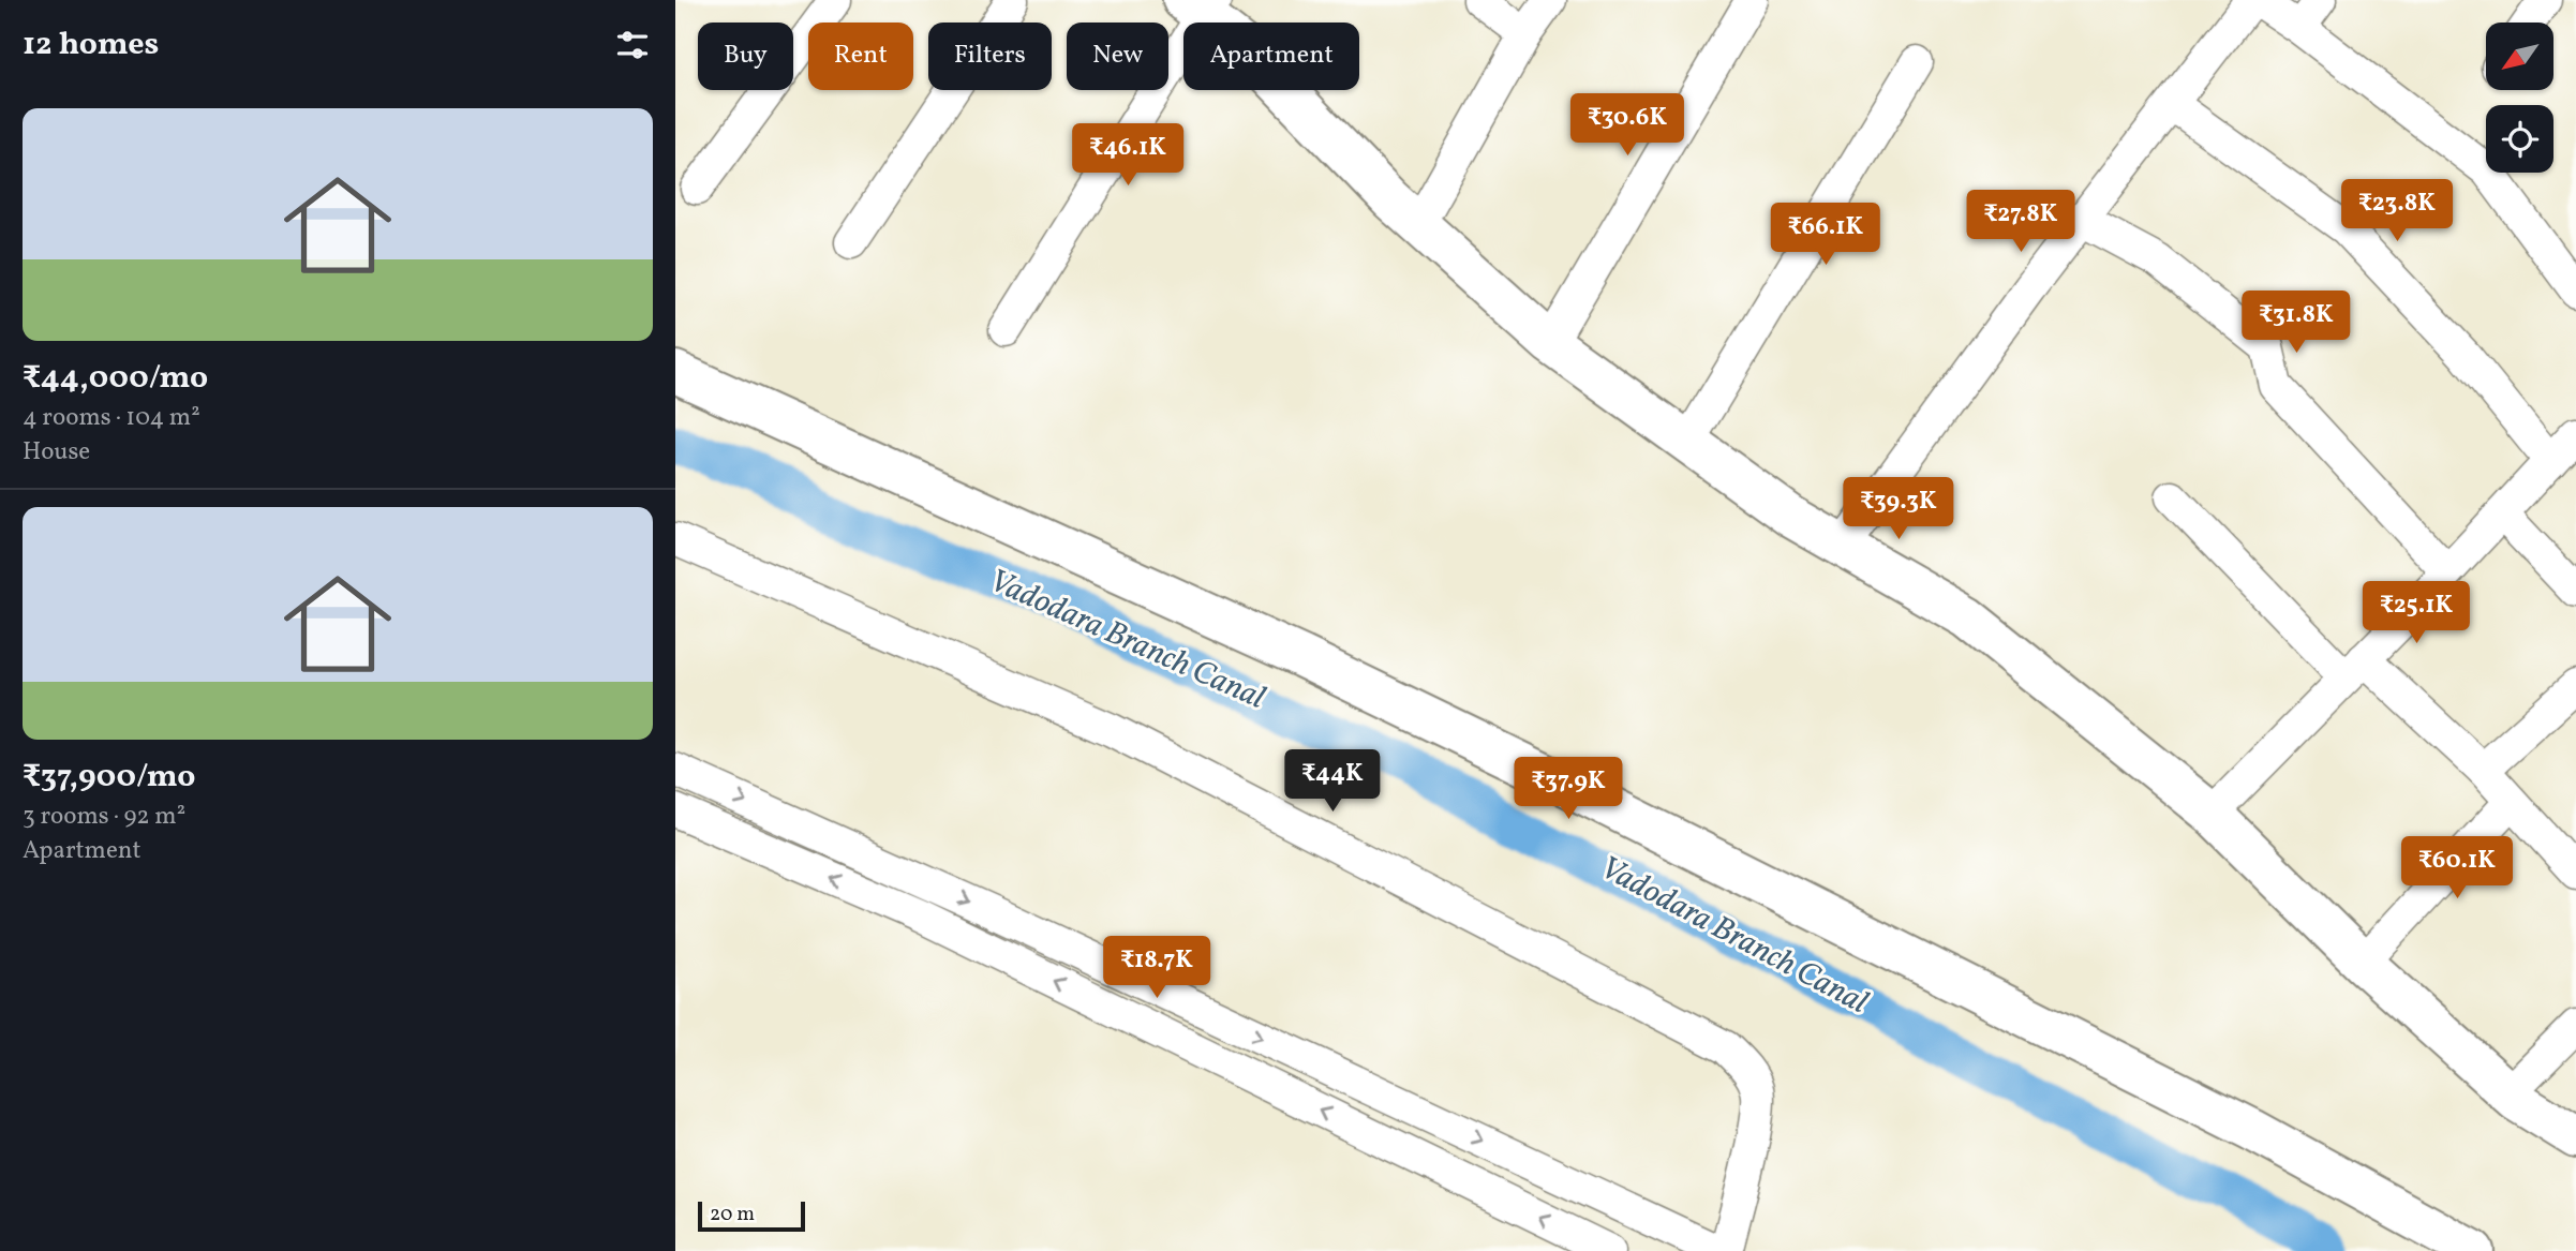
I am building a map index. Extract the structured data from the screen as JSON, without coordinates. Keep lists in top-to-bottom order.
{
  "water": ["Vadodara Branch Canal"],
  "scale_bar": "20 m",
  "north": "bottom left",
  "page": {
    "heading": "12 homes",
    "chip": [
      "Buy",
      "Rent",
      "Filters",
      "New",
      "Apartment"
    ],
    "list": [
      {
        "name": "₹44,000/mo",
        "note": "4 rooms · 104 m² · House"
      },
      {
        "name": "₹37,900/mo",
        "note": "3 rooms · 92 m² · Apartment"
      }
    ],
    "price": [
      "₹30.6K",
      "₹46.1K",
      "₹23.8K",
      "₹27.8K",
      "₹66.1K",
      "₹31.8K",
      "₹39.3K",
      "₹25.1K",
      "₹44K",
      "₹37.9K",
      "₹60.1K",
      "₹18.7K"
    ],
    "scale": "20 m"
  }
}
